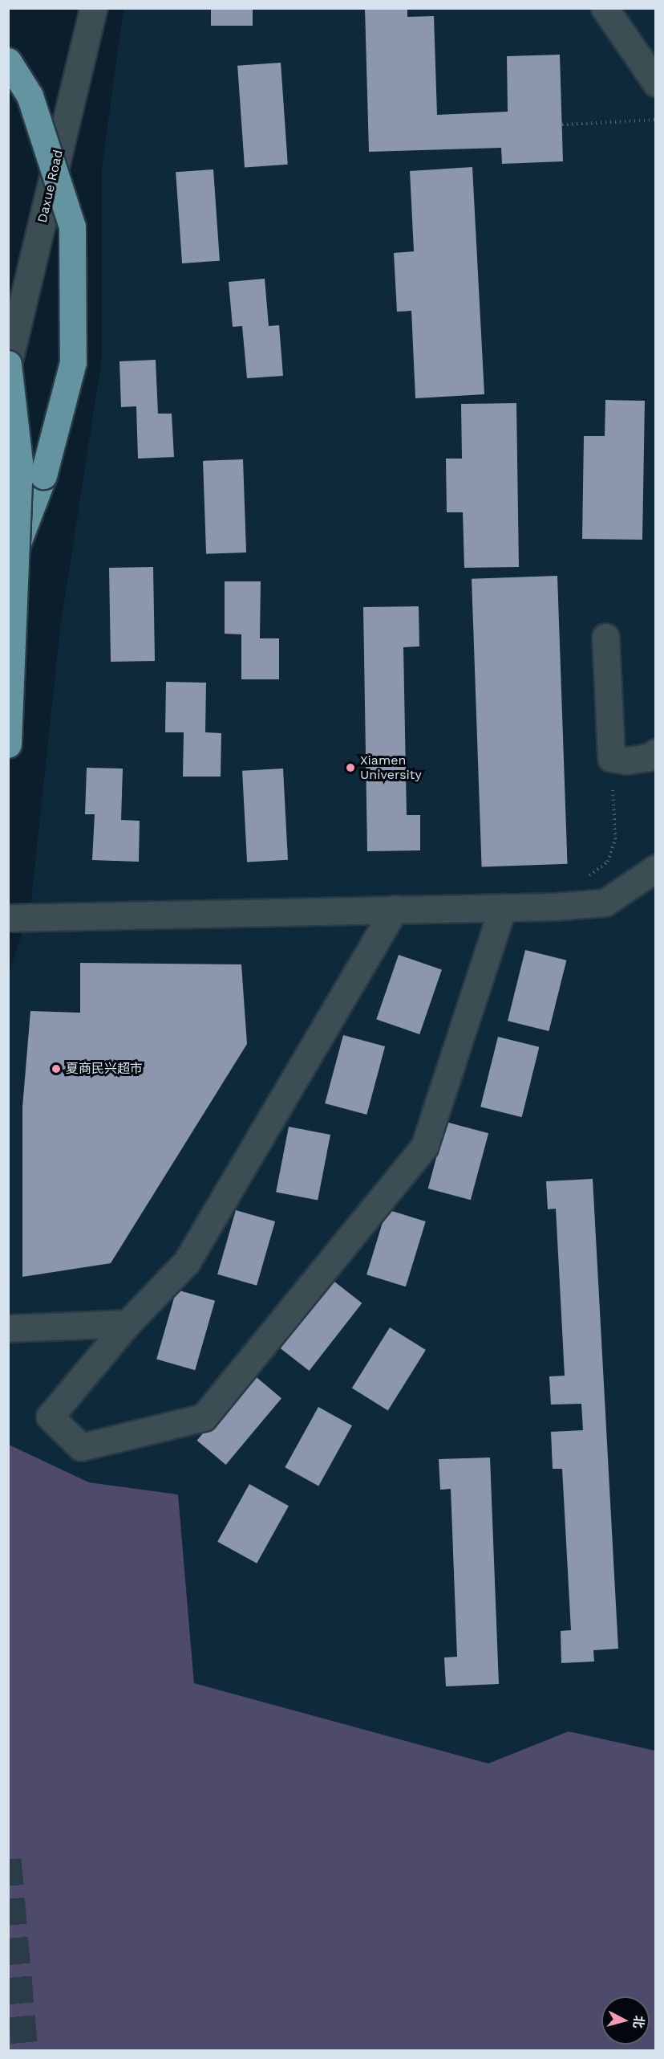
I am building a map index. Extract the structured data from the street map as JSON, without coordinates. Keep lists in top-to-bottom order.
{
  "streets": {
    "street": ["Daxue Road"]
  },
  "places": ["Xiamen University", "夏商民兴超市"],
  "north": "right"
}
